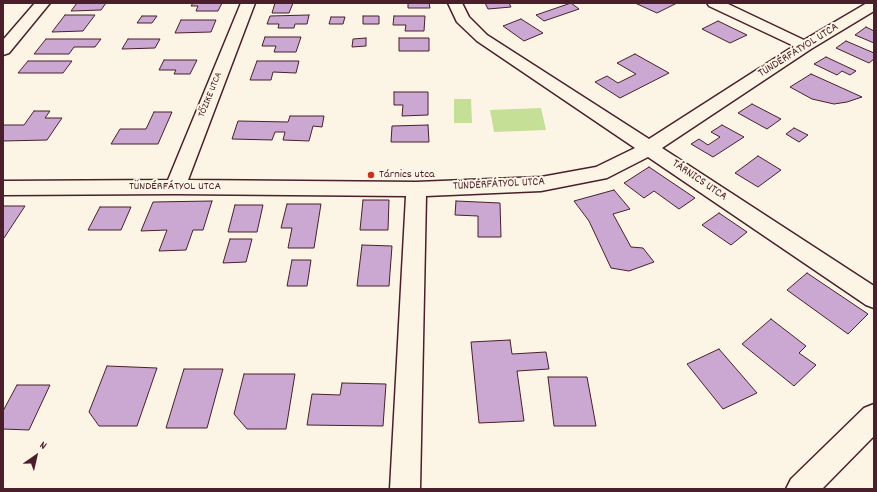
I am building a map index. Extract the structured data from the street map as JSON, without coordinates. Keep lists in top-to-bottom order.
{
  "streets": {
    "street": ["TÜNDÉRFÁTYOL UTCA", "TŐZIKE UTCA", "TÁRNICS UTCA"]
  },
  "crossings": [
    ["TÜNDÉRFÁTYOL UTCA", "TŐZIKE UTCA"],
    ["TÜNDÉRFÁTYOL UTCA", "TÁRNICS UTCA"]
  ],
  "places": ["Tárnics utca"],
  "north": "top right"
}
